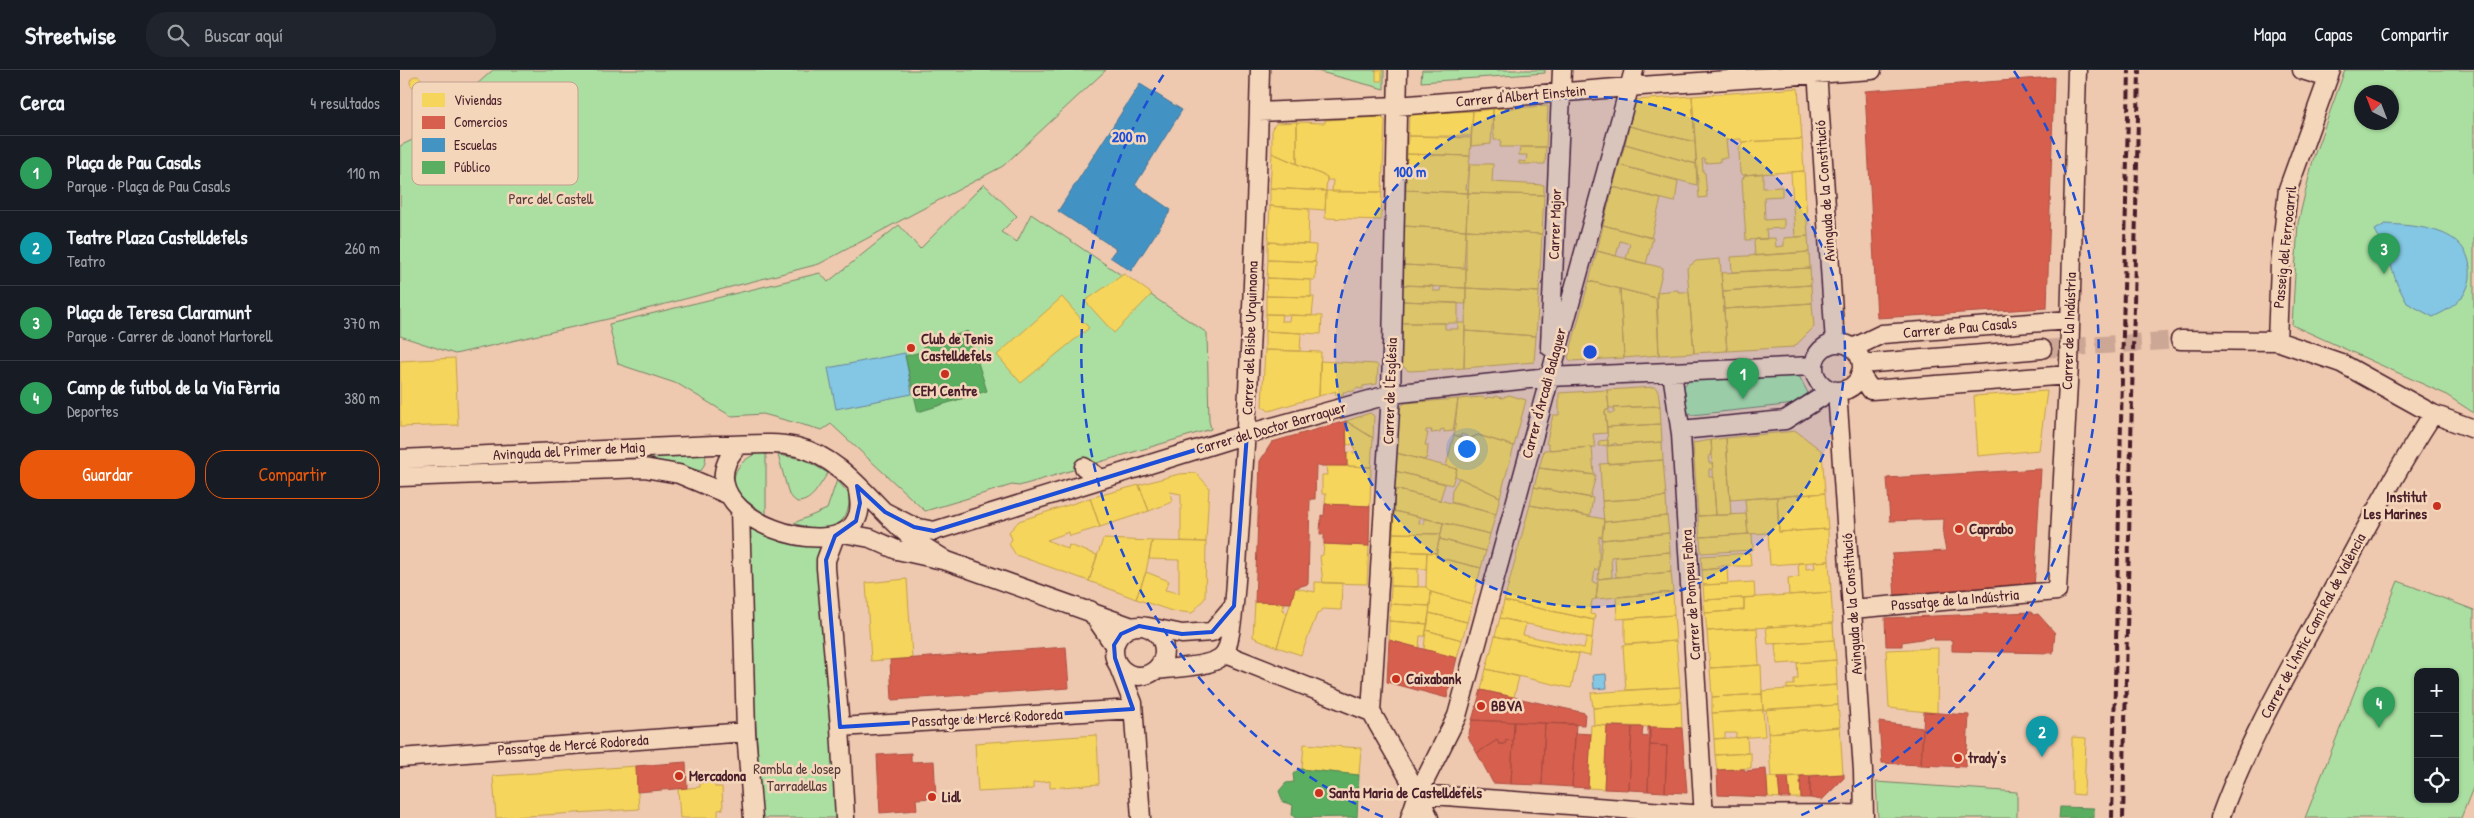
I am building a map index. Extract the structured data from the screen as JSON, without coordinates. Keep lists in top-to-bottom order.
{
  "streets": {
    "street": [
      "Carrer d'Albert Einstein",
      "Avinguda de la Constitució",
      "Carrer Major",
      "Passeig del Ferrocarril",
      "Carrer de Pau Casals",
      "Carrer de la Indústria",
      "Carrer del Bisbe Urquinaona",
      "Carrer de l'Església",
      "Carrer d'Arcadi Balaguer",
      "Carrer del Doctor Barraquer",
      "Avinguda del Primer de Maig",
      "Carrer de Pompeu Fabra",
      "Passatge de la Indústria",
      "Carrer de l'Antic Camí Ral de València",
      "Passatge de Mercé Rodoreda"
    ]
  },
  "crossings": [
    ["Carrer d'Albert Einstein", "Avinguda de la Constitució"],
    ["Carrer d'Albert Einstein", "Carrer Major"],
    ["Carrer d'Albert Einstein", "Carrer del Bisbe Urquinaona"],
    ["Carrer d'Albert Einstein", "Carrer de l'Església"],
    ["Carrer d'Albert Einstein", "Carrer d'Arcadi Balaguer"],
    ["Avinguda de la Constitució", "Carrer de Pau Casals"],
    ["Avinguda de la Constitució", "Carrer del Doctor Barraquer"],
    ["Avinguda de la Constitució", "Passatge de la Indústria"],
    ["Carrer Major", "Carrer d'Arcadi Balaguer"],
    ["Carrer Major", "Carrer del Doctor Barraquer"],
    ["Carrer de Pau Casals", "Carrer de la Indústria"],
    ["Carrer de Pau Casals", "Carrer del Doctor Barraquer"],
    ["Carrer de la Indústria", "Passatge de la Indústria"],
    ["Carrer del Bisbe Urquinaona", "Carrer del Doctor Barraquer"],
    ["Carrer de l'Església", "Carrer del Doctor Barraquer"],
    ["Carrer d'Arcadi Balaguer", "Carrer del Doctor Barraquer"],
    ["Carrer del Doctor Barraquer", "Carrer de Pompeu Fabra"]
  ],
  "parks": ["Parc del Castell", "Rambla de Josep Tarradellas"],
  "places": [
    "Club de Tenis Castelldefels",
    "CEM Centre",
    "Institut Les Marines",
    "Caprabo",
    "Caixabank",
    "BBVA",
    "trady’s",
    "Mercadona",
    "Santa Maria de Castelldefels",
    "Lidl"
  ],
  "legend": [
    "Viviendas",
    "Comercios",
    "Escuelas",
    "Público"
  ],
  "north": "top left",
  "page": {
    "header": "Streetwise",
    "search": "Buscar aquí",
    "nav": ["Mapa", "Capas", "Compartir"],
    "heading": ["Cerca", "4 resultados"],
    "list": [
      {
        "mark": "1",
        "name": "Plaça de Pau Casals",
        "note": "Parque · Plaça de Pau Casals",
        "value": "110 m"
      },
      {
        "mark": "2",
        "name": "Teatre Plaza Castelldefels",
        "note": "Teatro",
        "value": "260 m"
      },
      {
        "mark": "3",
        "name": "Plaça de Teresa Claramunt",
        "note": "Parque · Carrer de Joanot Martorell",
        "value": "370 m"
      },
      {
        "mark": "4",
        "name": "Camp de futbol de la Via Fèrria",
        "note": "Deportes",
        "value": "380 m"
      }
    ],
    "pins": [
      "3",
      "1",
      "4",
      "2"
    ],
    "buttons": ["Guardar", "Compartir"],
    "map_buttons": ["+", "−"]
  },
  "rings": ["200 m", "100 m"]
}
